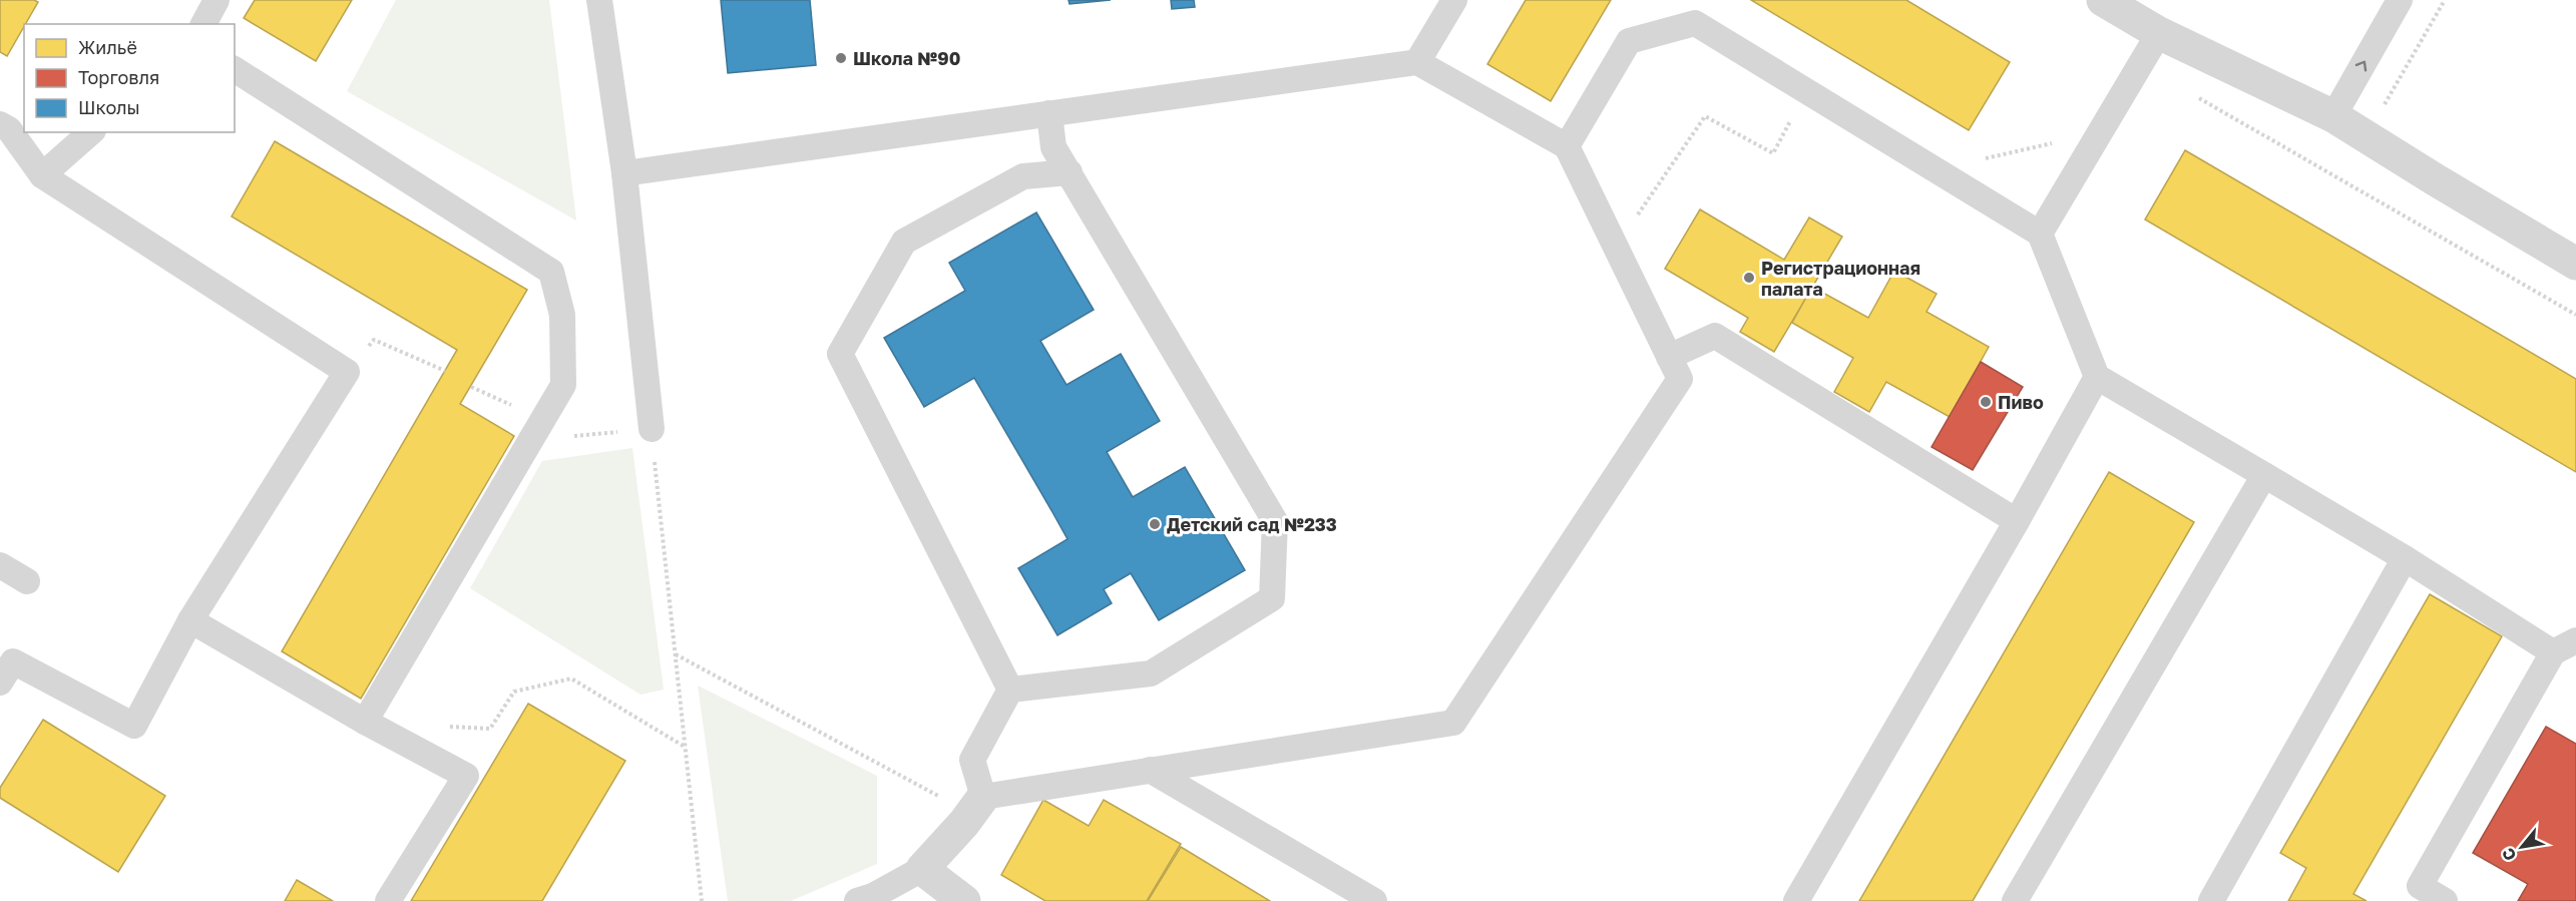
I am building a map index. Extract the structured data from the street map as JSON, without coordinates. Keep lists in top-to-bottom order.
{
  "places": [
    "Школа №90",
    "Регистрационная палата",
    "Пиво",
    "Детский сад №233"
  ],
  "legend": ["Жильё", "Торговля", "Школы"],
  "north": "bottom left"
}
